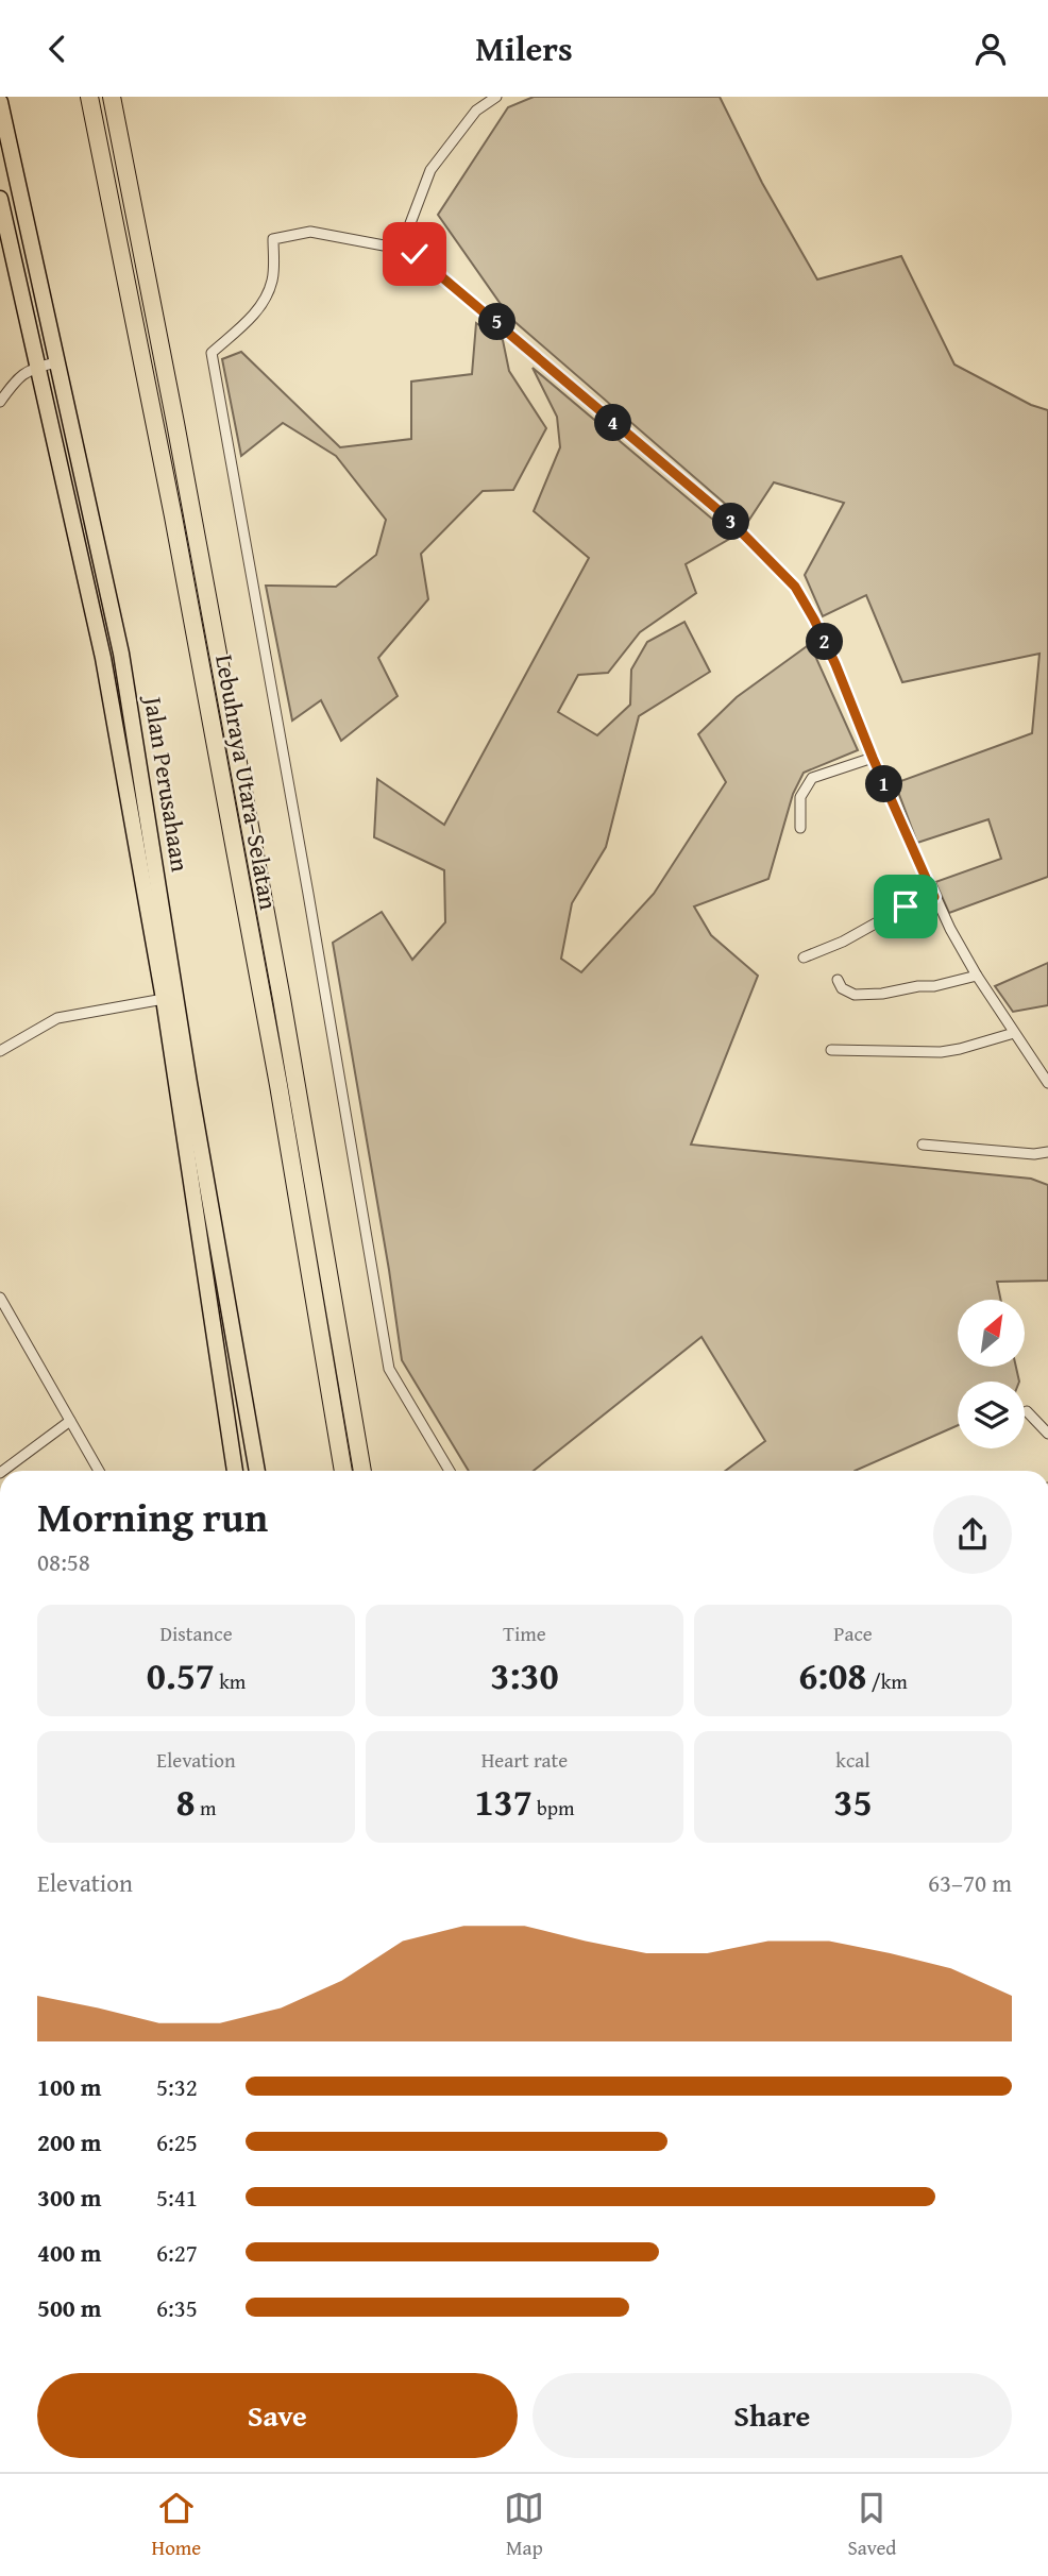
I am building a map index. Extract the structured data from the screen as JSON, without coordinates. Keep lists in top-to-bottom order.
{
  "streets": {
    "highway": ["Lebuhraya Utara–Selatan"],
    "main road": ["Jalan Perusahaan"]
  },
  "north": "top right",
  "page": {
    "header": "Milers",
    "pins": [
      "5",
      "4",
      "3",
      "2",
      "1"
    ],
    "heading": ["Morning run", "08:58"],
    "stats": [
      ["Distance", "0.57 km"],
      ["Time", "3:30"],
      ["Pace", "6:08 /km"],
      ["Elevation", "8 m"],
      ["Heart rate", "137 bpm"],
      ["kcal", "35"]
    ],
    "chart": ["Elevation", "63–70 m"],
    "list": [
      {
        "name": "100 m",
        "note": "5:32"
      },
      {
        "name": "200 m",
        "note": "6:25"
      },
      {
        "name": "300 m",
        "note": "5:41"
      },
      {
        "name": "400 m",
        "note": "6:27"
      },
      {
        "name": "500 m",
        "note": "6:35"
      }
    ],
    "buttons": ["Save", "Share"],
    "tabs": ["Home", "Map", "Saved"]
  }
}
